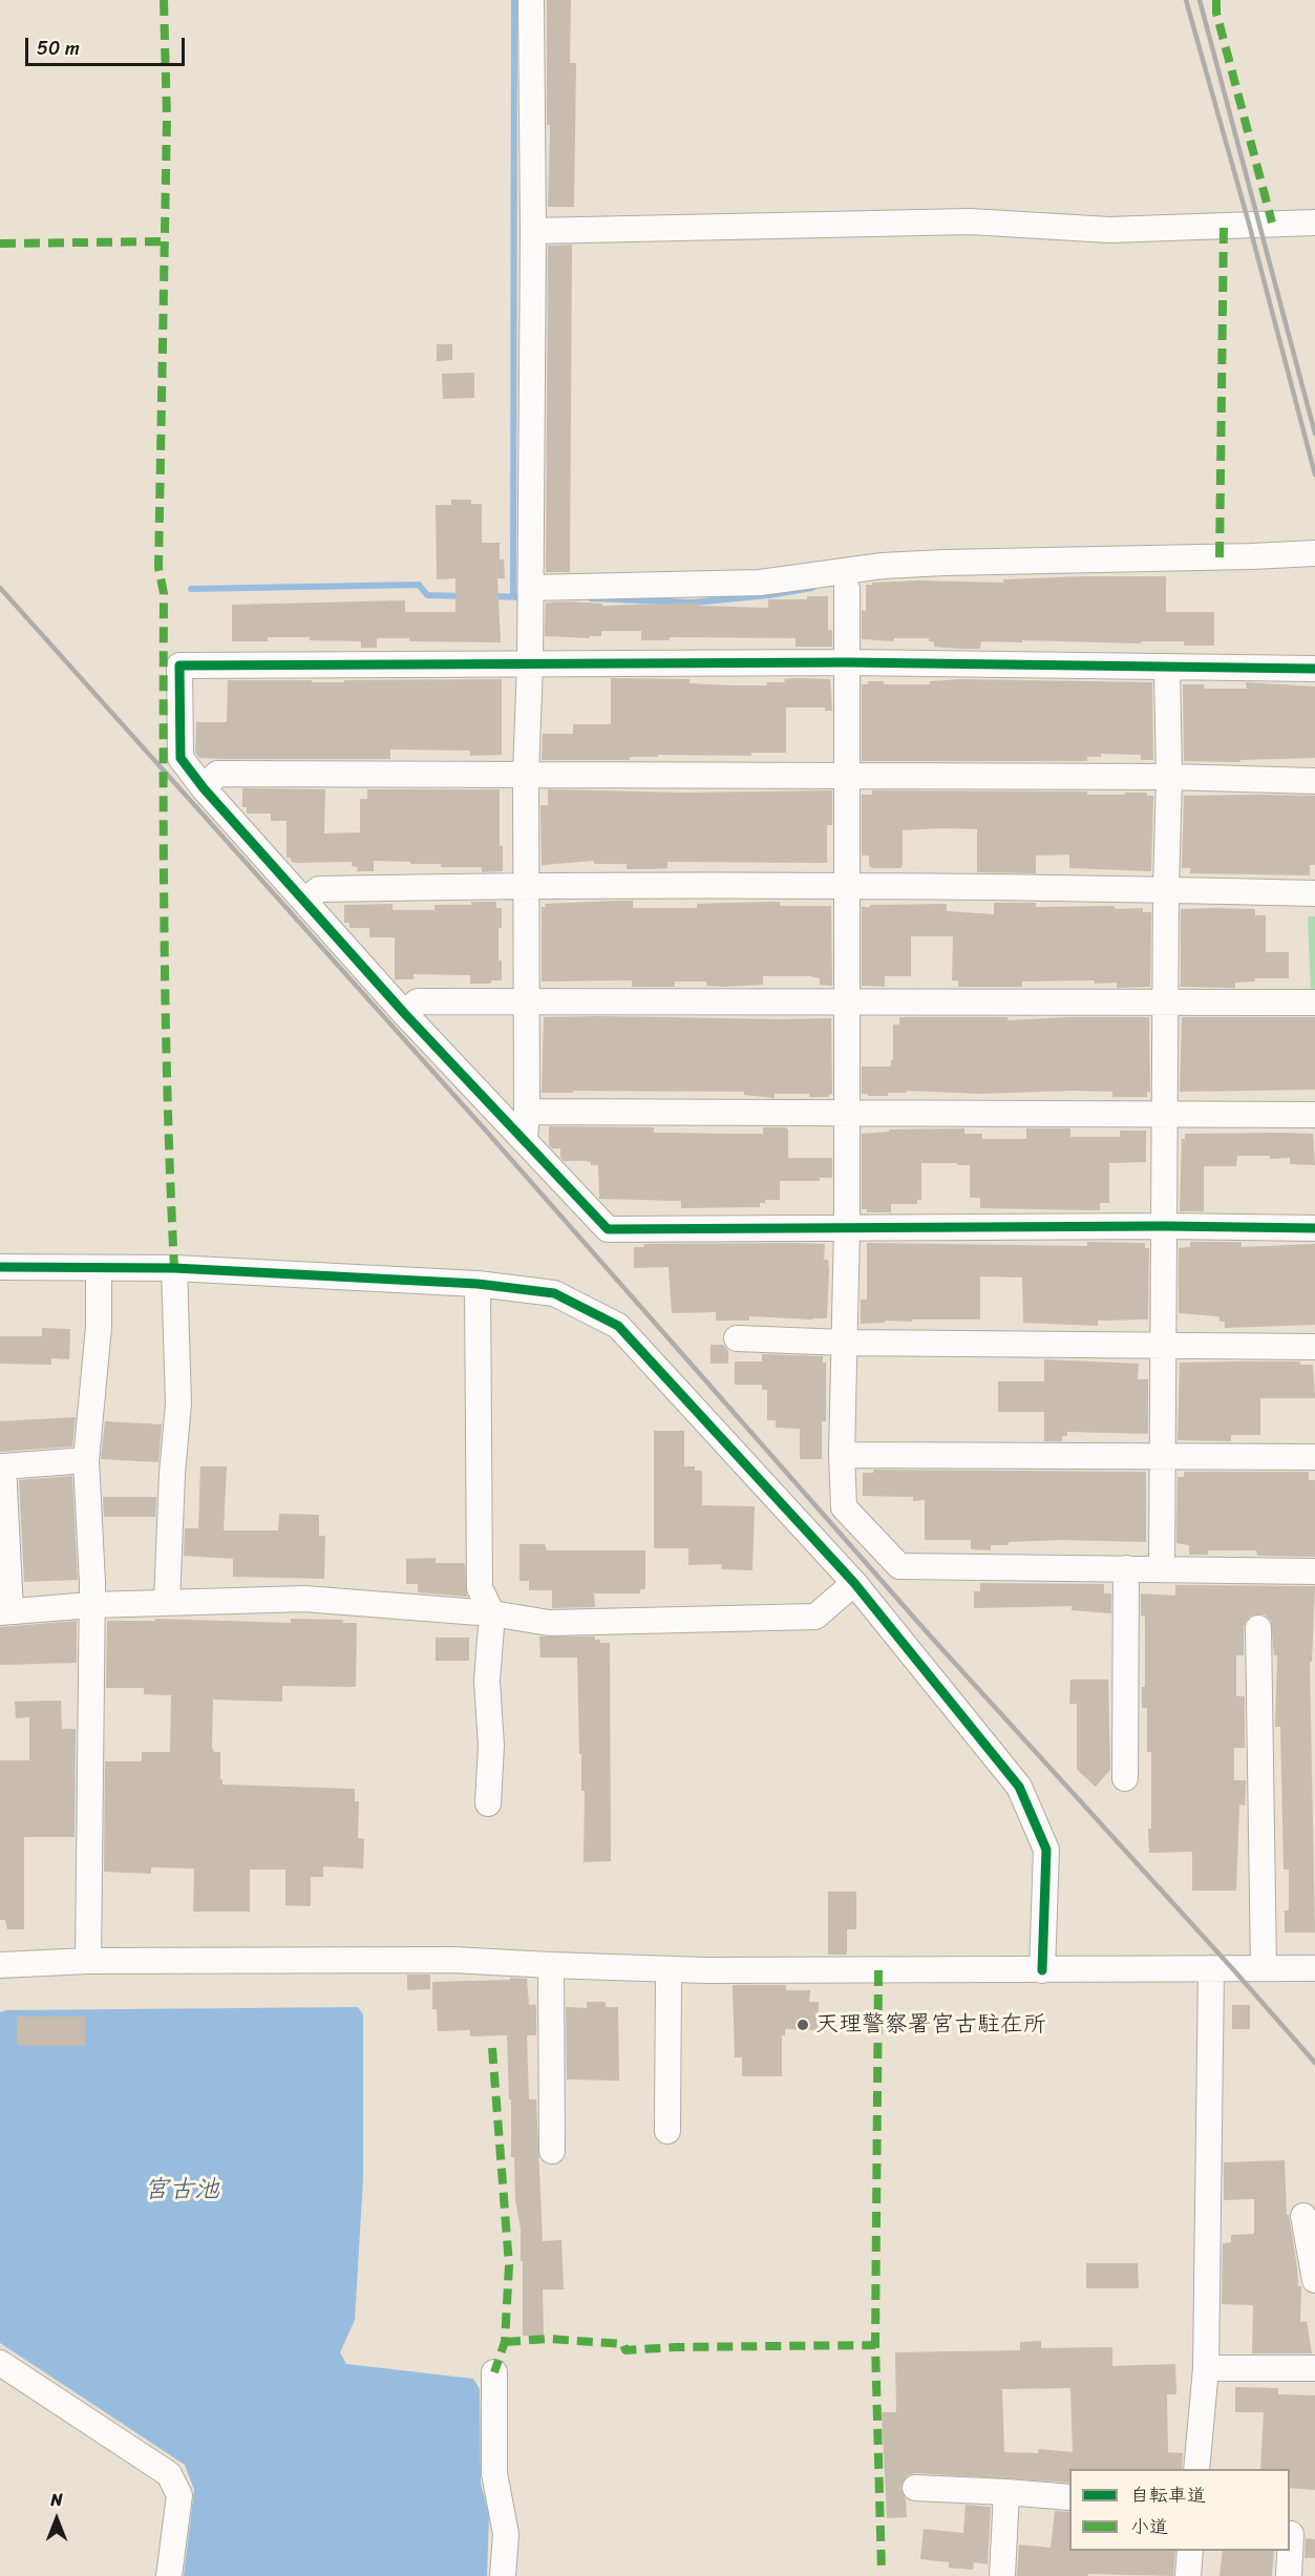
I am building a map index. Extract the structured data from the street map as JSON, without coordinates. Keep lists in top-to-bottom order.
{
  "water": ["宮古池"],
  "places": ["天理警察署宮古駐在所"],
  "legend": ["自転車道", "小道"],
  "scale_bar": "50 m",
  "north": "top"
}
